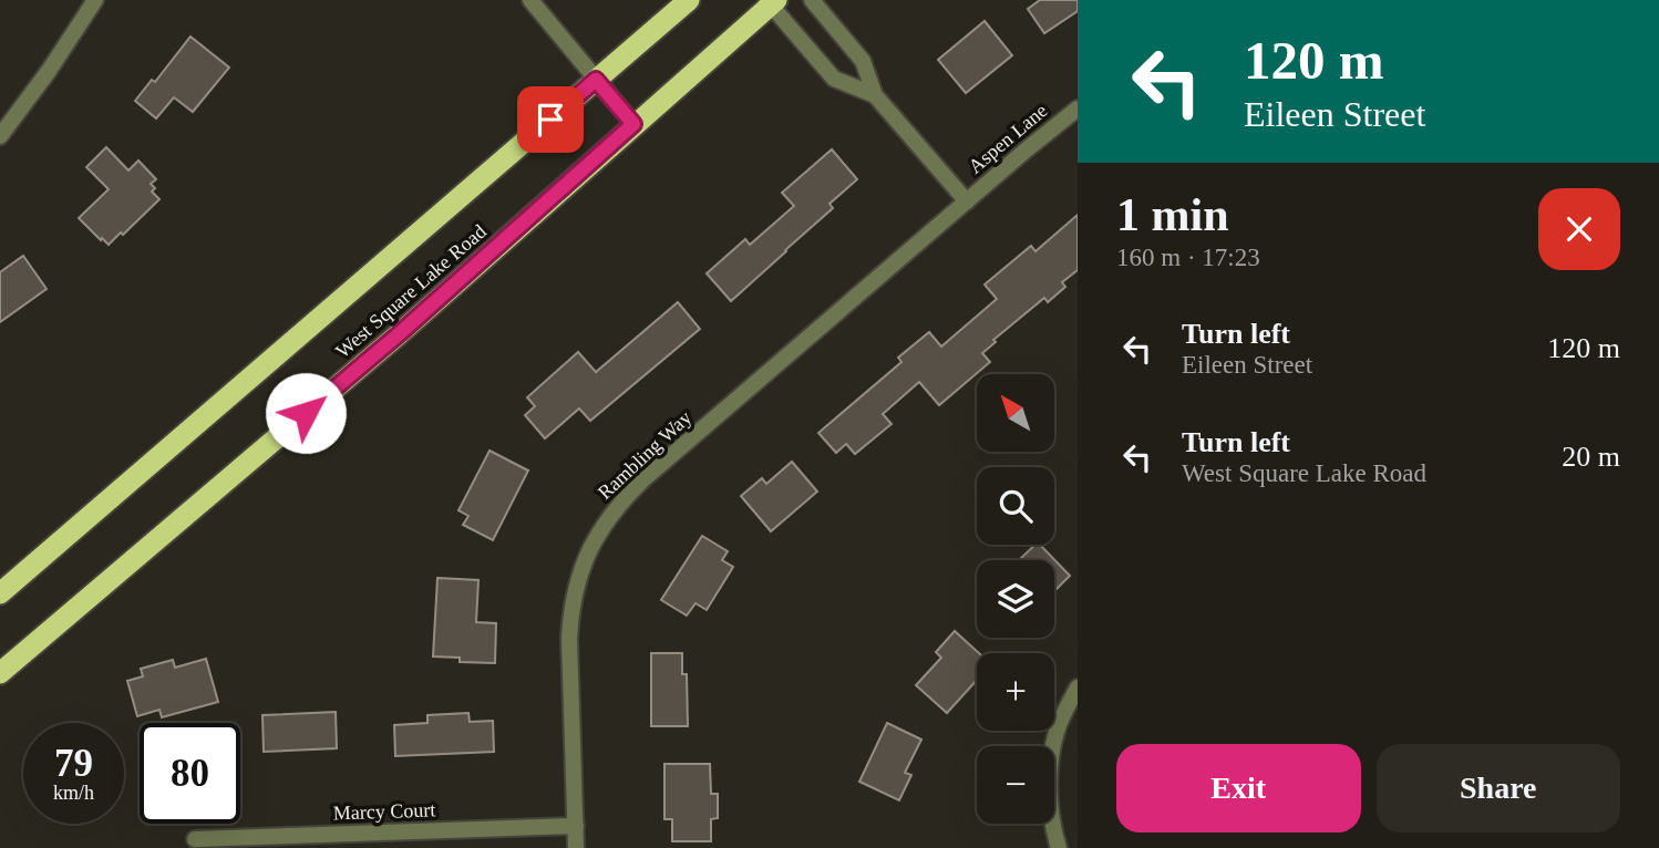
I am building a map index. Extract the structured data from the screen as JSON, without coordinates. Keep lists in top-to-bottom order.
{
  "streets": {
    "highway": ["West Square Lake Road"],
    "street": ["Aspen Lane", "Rambling Way", "Marcy Court"]
  },
  "crossings": [
    ["Aspen Lane", "West Square Lake Road"],
    ["Aspen Lane", "Rambling Way"],
    ["Rambling Way", "Marcy Court"]
  ],
  "north": "top left",
  "page": {
    "turn": ["120 m", "Eileen Street"],
    "heading": ["1 min", "160 m · 17:23"],
    "list": [
      {
        "name": "Turn left",
        "note": "Eileen Street",
        "value": "120 m"
      },
      {
        "name": "Turn left",
        "note": "West Square Lake Road",
        "value": "20 m"
      }
    ],
    "map_buttons": ["+", "−"],
    "speed": "79 km/h",
    "limit": "80",
    "buttons": ["Exit", "Share"]
  }
}
